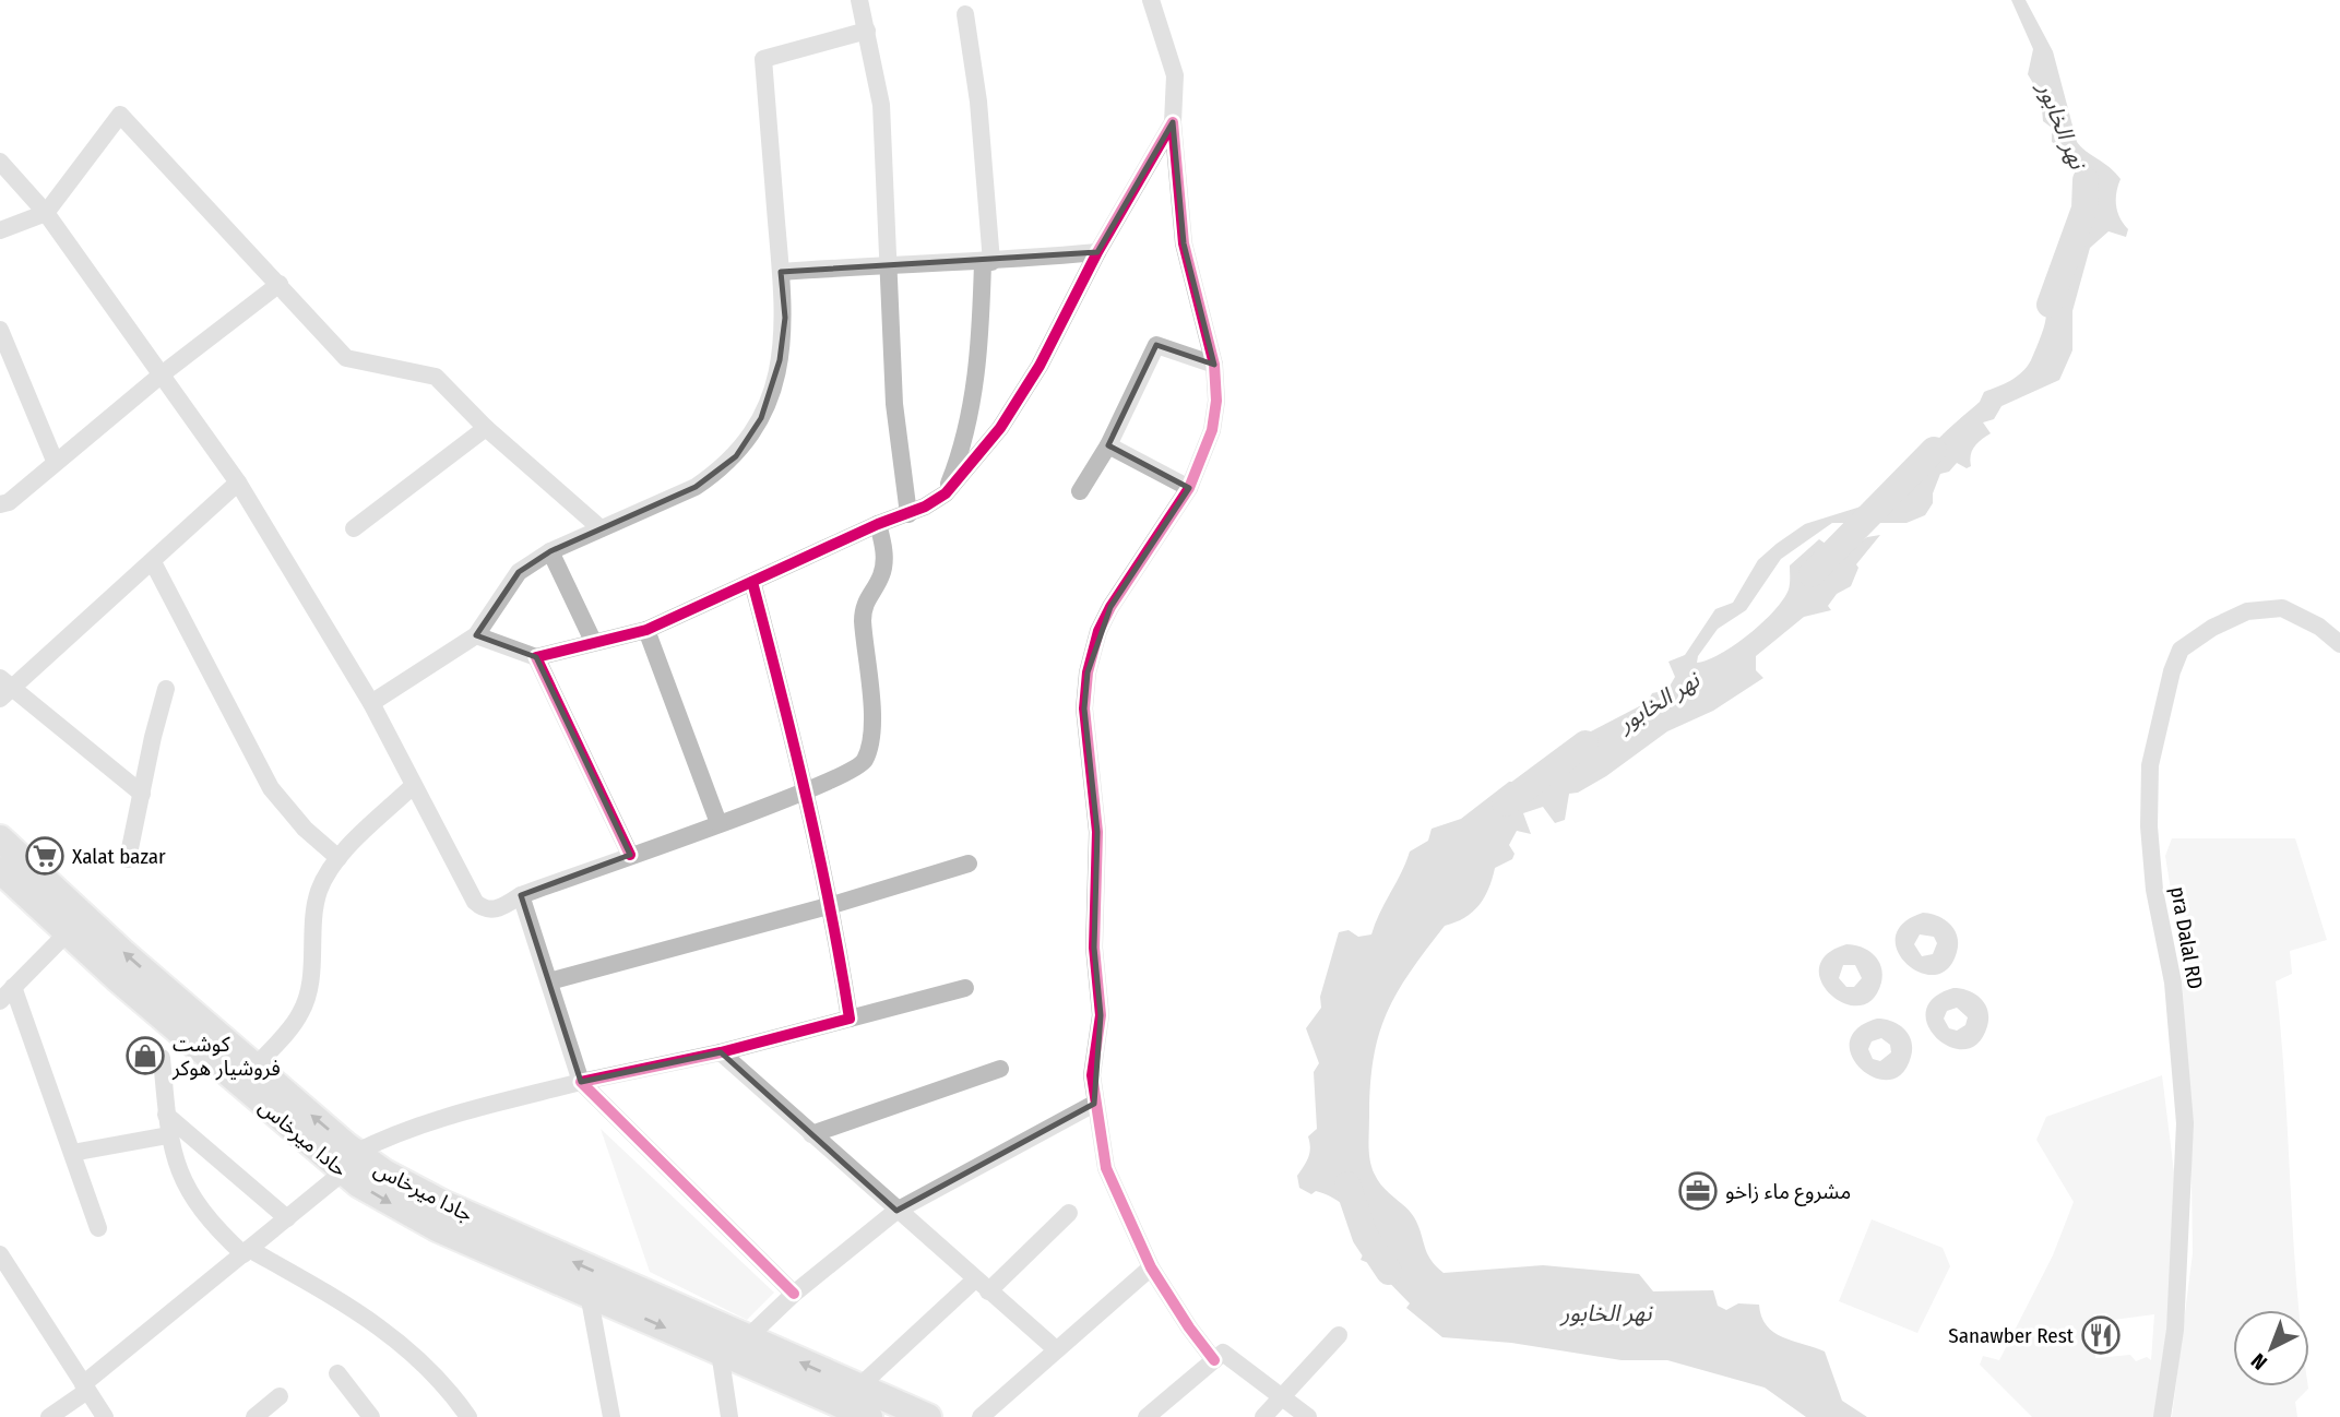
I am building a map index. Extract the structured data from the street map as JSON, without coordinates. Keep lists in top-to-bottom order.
{
  "streets": {
    "main road": ["حادا ميرخاس", "جادا ميرخاس"],
    "street": ["pra Dalal RD"]
  },
  "crossings": [
    ["حادا ميرخاس", "جادا ميرخاس"]
  ],
  "one_way": ["حادا ميرخاس", "جادا ميرخاس"],
  "water": ["نهر الخابور"],
  "places": {
    "supermarket": ["Xalat bazar"],
    "shop": ["كوشت فروشيار هوكر"],
    "office": ["مشروع ماء زاخو"],
    "restaurant": ["Sanawber Rest"]
  },
  "north": "bottom left"
}
